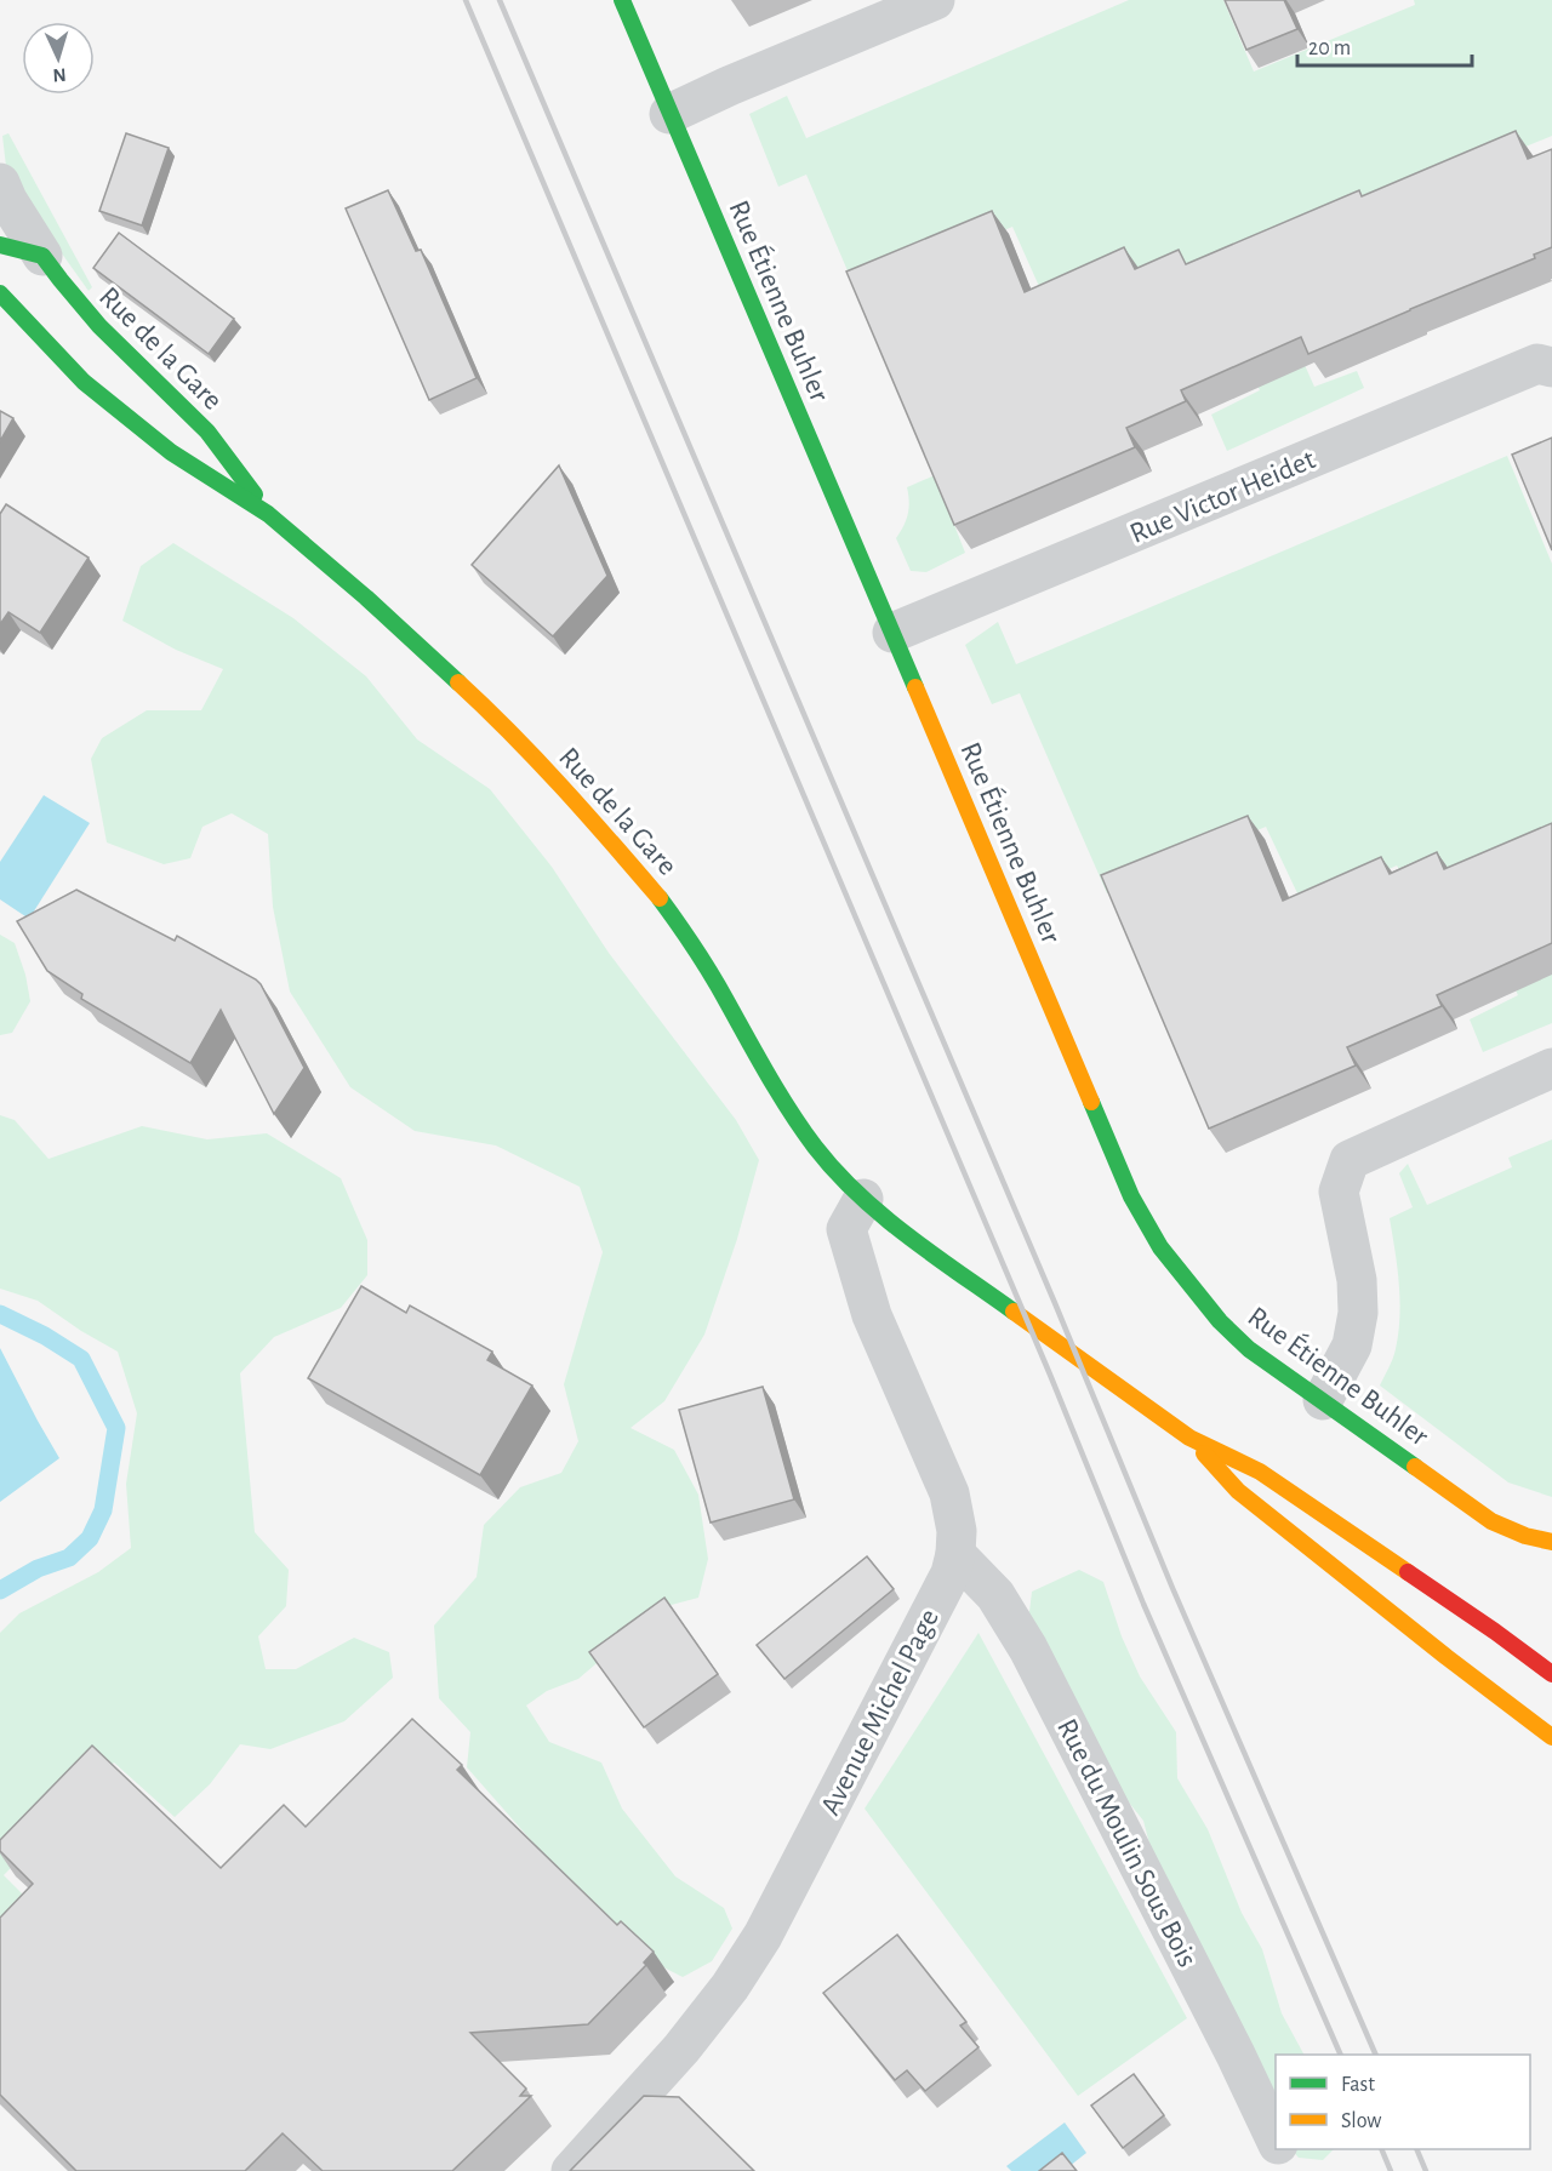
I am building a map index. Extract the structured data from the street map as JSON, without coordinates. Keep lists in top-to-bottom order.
{
  "streets": {
    "street": [
      "Rue Étienne Buhler",
      "Rue de la Gare",
      "Rue Victor Heidet",
      "Avenue Michel Page",
      "Rue du Moulin Sous Bois"
    ]
  },
  "crossings": [
    ["Rue Étienne Buhler", "Rue Victor Heidet"],
    ["Rue de la Gare", "Avenue Michel Page"],
    ["Avenue Michel Page", "Rue du Moulin Sous Bois"]
  ],
  "legend": ["Fast", "Slow"],
  "scale_bar": "20 m",
  "north": "bottom"
}
